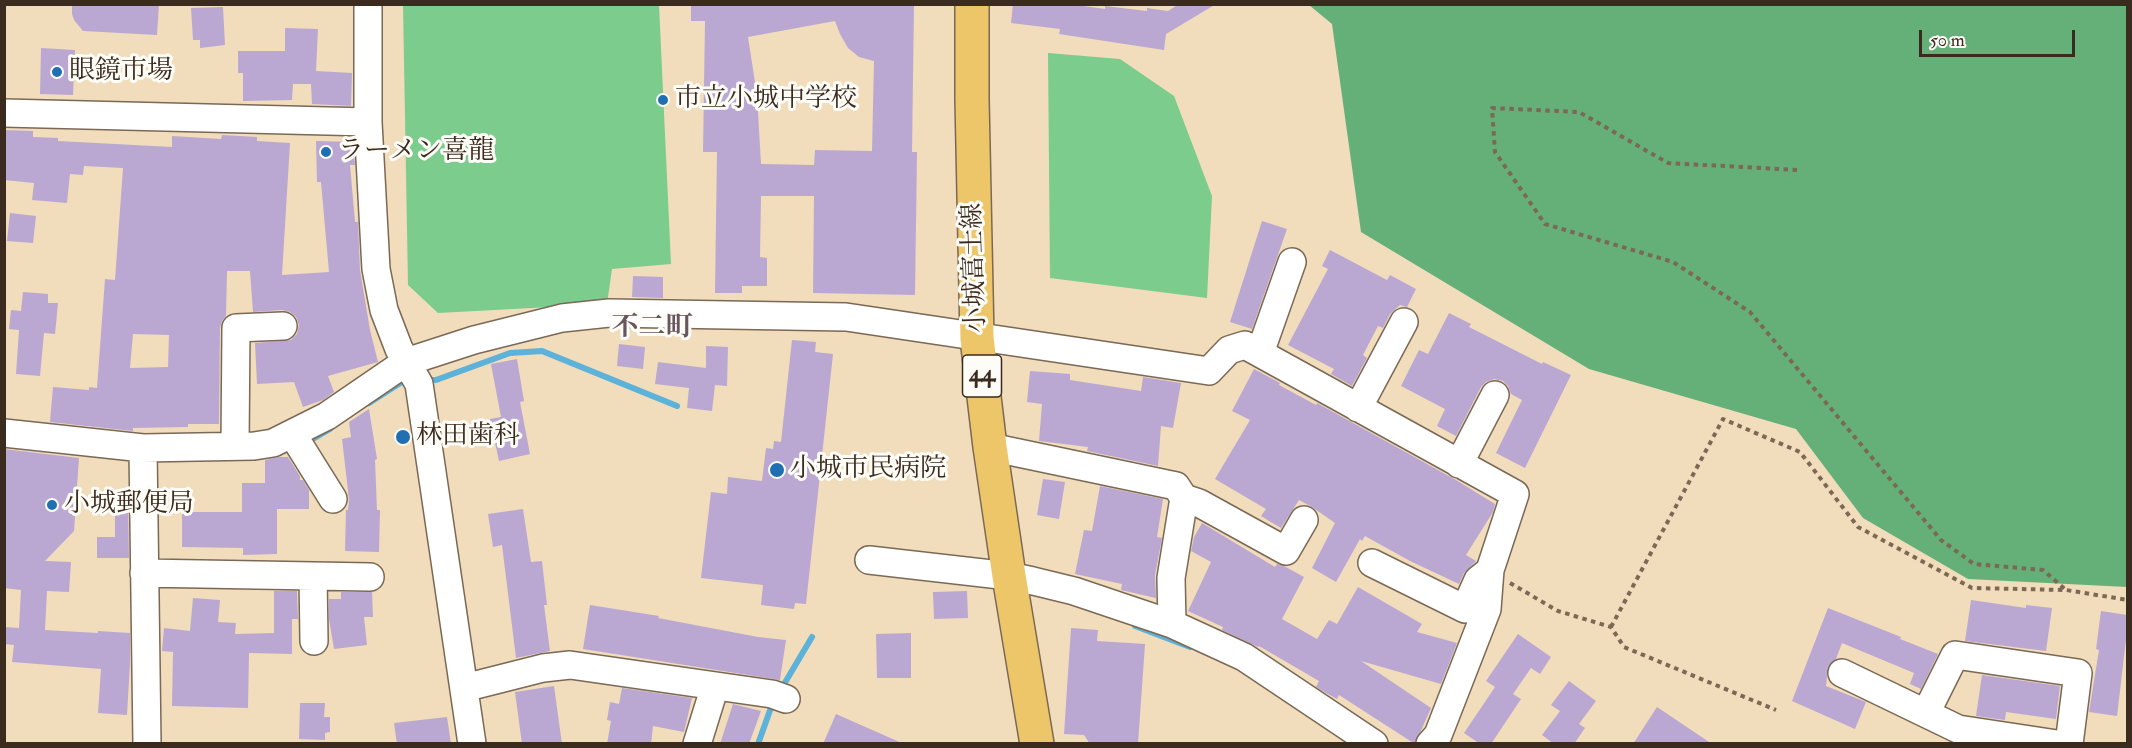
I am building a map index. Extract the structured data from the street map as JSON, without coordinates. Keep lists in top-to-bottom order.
{
  "streets": {
    "main road": ["小城富士線", "44"]
  },
  "districts": ["不二町"],
  "places": [
    "眼鏡市場",
    "市立小城中学校",
    "ラーメン喜龍",
    "林田歯科",
    "小城市民病院",
    "小城郵便局"
  ],
  "scale_bar": "50 m"
}
